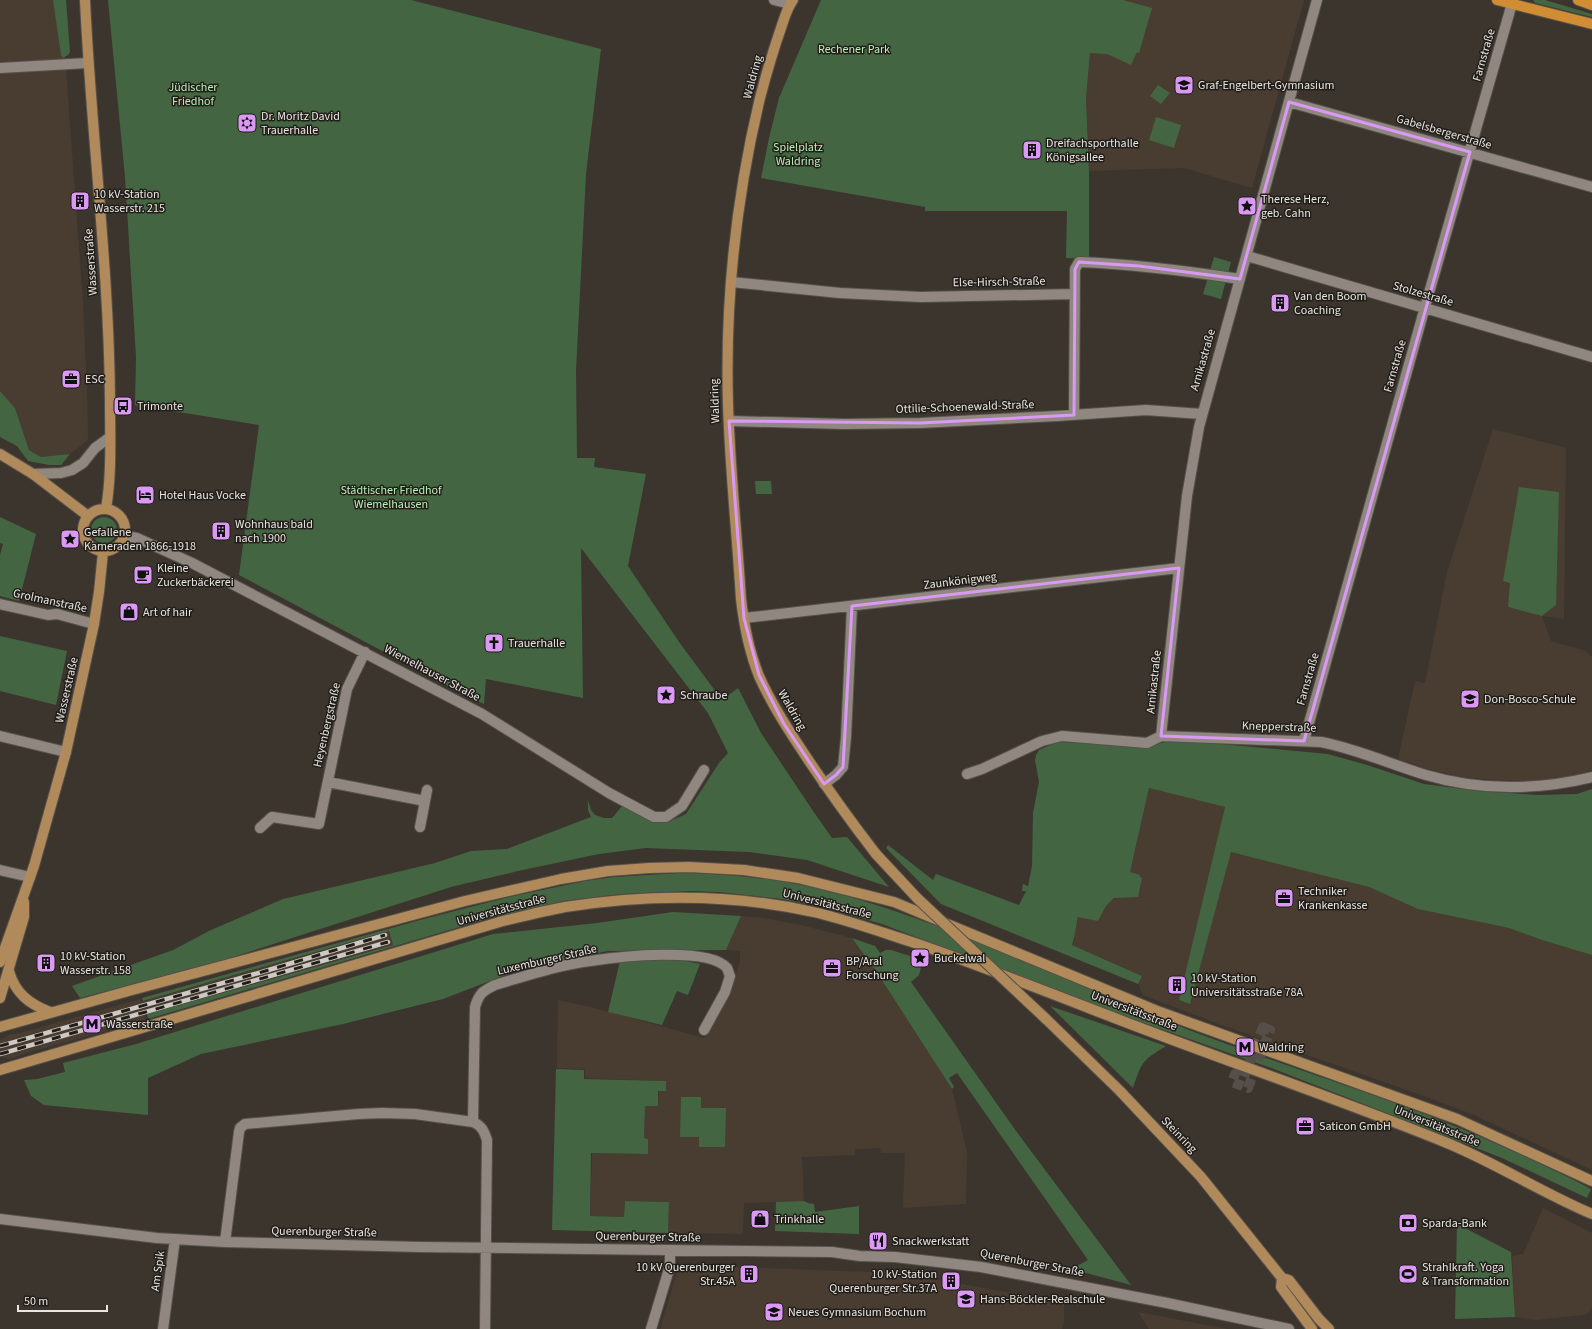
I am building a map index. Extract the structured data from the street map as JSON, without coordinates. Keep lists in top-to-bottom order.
{
  "streets": {
    "main road": [
      "Waldring",
      "Wasserstraße",
      "Universitätsstraße",
      "Steinring"
    ],
    "street": [
      "Farnstraße",
      "Gabelsbergerstraße",
      "Else-Hirsch-Straße",
      "Stolzestraße",
      "Arnikastraße",
      "Ottilie-Schoenewald-Straße",
      "Zaunkönigweg",
      "Grolmanstraße",
      "Wiemelhauser Straße",
      "Heyenbergstraße",
      "Knepperstraße",
      "Luxemburger Straße",
      "Querenburger Straße",
      "Am Spik"
    ]
  },
  "crossings": [
    ["Farnstraße", "Gabelsbergerstraße"],
    ["Farnstraße", "Stolzestraße"],
    ["Farnstraße", "Knepperstraße"],
    ["Waldring", "Else-Hirsch-Straße"],
    ["Waldring", "Ottilie-Schoenewald-Straße"],
    ["Waldring", "Zaunkönigweg"],
    ["Waldring", "Steinring"],
    ["Gabelsbergerstraße", "Arnikastraße"],
    ["Wasserstraße", "Grolmanstraße"],
    ["Wasserstraße", "Wiemelhauser Straße"],
    ["Stolzestraße", "Arnikastraße"],
    ["Arnikastraße", "Ottilie-Schoenewald-Straße"],
    ["Arnikastraße", "Zaunkönigweg"],
    ["Arnikastraße", "Knepperstraße"],
    ["Wiemelhauser Straße", "Heyenbergstraße"],
    ["Querenburger Straße", "Am Spik"]
  ],
  "parks": [
    "Rechener Park",
    "Jüdischer Friedhof",
    "Spielplatz Waldring",
    "Städtischer Friedhof Wiemelhausen"
  ],
  "places": {
    "school or university": [
      "Graf-Engelbert-Gymnasium",
      "Don-Bosco-Schule",
      "Hans-Böckler-Realschule",
      "Neues Gymnasium Bochum"
    ],
    "synagogue": ["Dr. Moritz David Trauerhalle"],
    "building": [
      "Dreifachsporthalle Königsallee",
      "10 kV-Station Wasserstr. 215",
      "Van den Boom Coaching",
      "Wohnhaus bald nach 1900",
      "10 kV-Station Wasserstr. 158",
      "10 kV-Station Universitätsstraße 78A",
      "10 kV Querenburger Str.45A",
      "10 kV-Station Querenburger Str.37A"
    ],
    "place": [
      "Therese Herz, geb. Cahn",
      "Gefallene Kameraden 1866-1918",
      "Schraube",
      "Buckelwal"
    ],
    "office": [
      "ESC",
      "Techniker Krankenkasse",
      "BP/Aral Forschung",
      "Saticon GmbH"
    ],
    "bus stop": ["Trimonte"],
    "hotel": ["Hotel Haus Vocke"],
    "cafe": ["Kleine Zuckerbäckerei"],
    "shop": ["Art of hair", "Trinkhalle"],
    "church": ["Trauerhalle"],
    "metro station": ["Wasserstraße", "Waldring"],
    "bank": ["Sparda-Bank"],
    "restaurant": ["Snackwerkstatt"],
    "sports": ["Strahlkraft. Yoga & Transformation"]
  },
  "scale_bar": "50 m"
}
